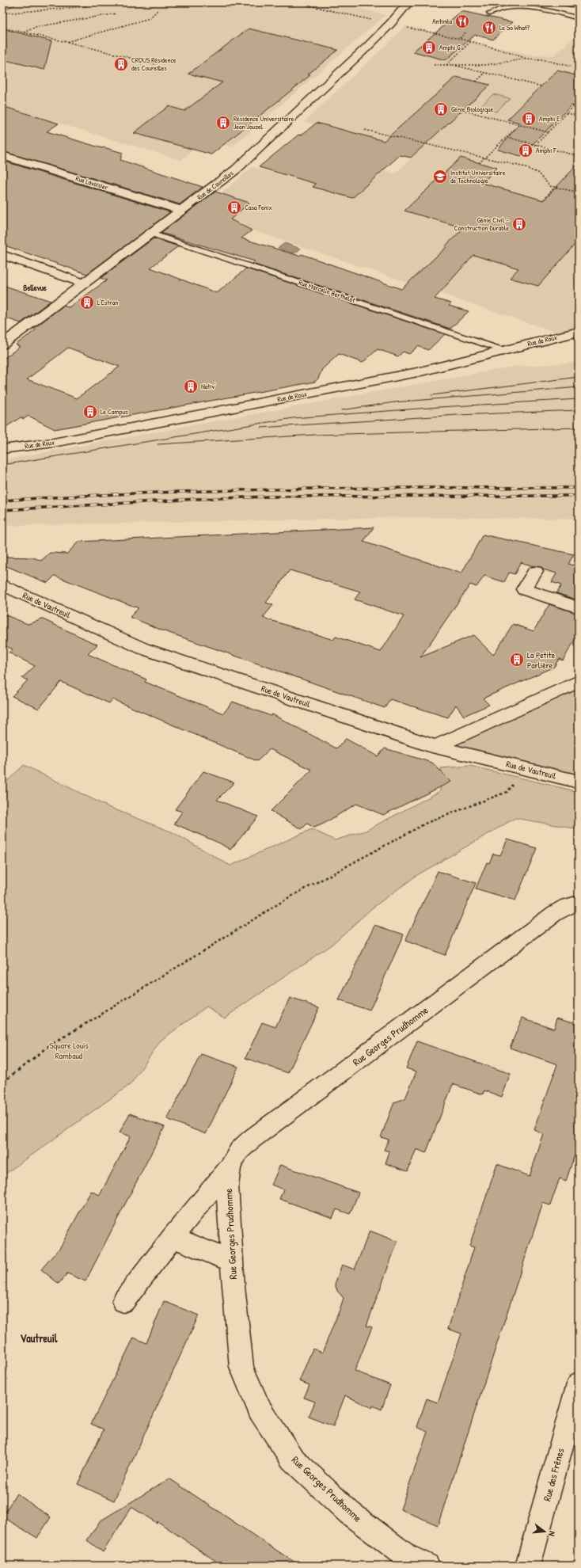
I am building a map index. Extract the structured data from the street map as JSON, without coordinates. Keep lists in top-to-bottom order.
{
  "streets": {
    "street": [
      "Rue Lavoisier",
      "Rue de Coureilles",
      "Rue de Roux",
      "Rue de Vautreuil",
      "Rue Georges Prudhomme",
      "Rue des Frênes"
    ],
    "lane": ["Rue Marcelin Berthelot"]
  },
  "crossings": [
    ["Rue Lavoisier", "Rue de Coureilles"],
    ["Rue de Coureilles", "Rue Marcelin Berthelot"],
    ["Rue Marcelin Berthelot", "Rue de Roux"]
  ],
  "districts": ["Bellevue", "Vautreuil"],
  "parks": ["Square Louis Rambaud"],
  "places": {
    "restaurant": ["Antinéa", "Le So What?"],
    "building": [
      "Amphi G",
      "CROUS Résidence des Coureilles",
      "Génie Biologique",
      "Amphi E",
      "Résidence Universitaire Jean Jouzel",
      "Amphi F",
      "Casa Fenix",
      "Génie Civil - Construction Durable",
      "L'Estran",
      "Nativ'",
      "Le Campus",
      "La Petite Parlière"
    ],
    "school or university": ["Institut Universitaire de Technologie"]
  },
  "north": "right"
}
